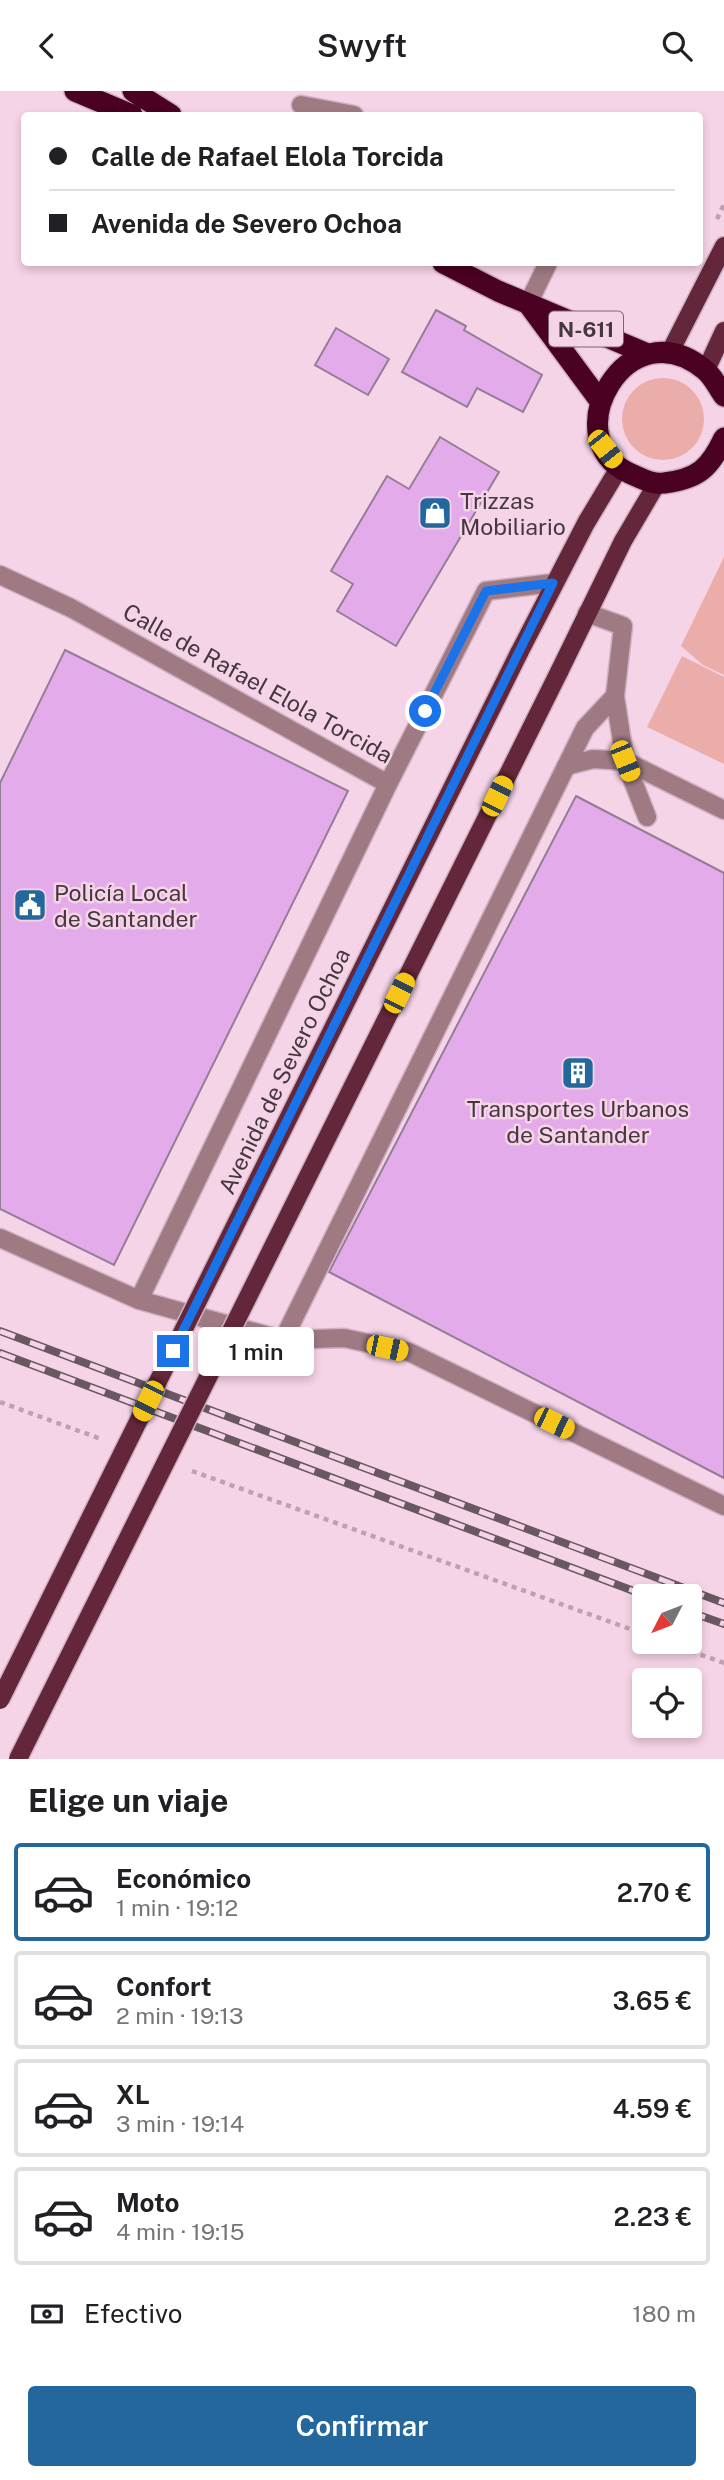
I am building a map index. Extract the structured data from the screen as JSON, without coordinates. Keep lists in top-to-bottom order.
{
  "streets": {
    "highway": ["N-611"],
    "main road": ["Avenida de Severo Ochoa"],
    "street": ["Calle de Rafael Elola Torcida"]
  },
  "crossings": [
    ["Calle de Rafael Elola Torcida", "Avenida de Severo Ochoa"]
  ],
  "places": {
    "shop": ["Trizzas Mobiliario"],
    "public building": ["Policía Local de Santander"],
    "building": ["Transportes Urbanos de Santander"]
  },
  "north": "bottom left",
  "page": {
    "header": "Swyft",
    "banner": ["Calle de Rafael Elola Torcida", "Avenida de Severo Ochoa"],
    "bubble": "1 min",
    "heading": "Elige un viaje",
    "list": [
      {
        "name": "Económico",
        "note": "1 min · 19:12",
        "value": "2.70 €"
      },
      {
        "name": "Confort",
        "note": "2 min · 19:13",
        "value": "3.65 €"
      },
      {
        "name": "XL",
        "note": "3 min · 19:14",
        "value": "4.59 €"
      },
      {
        "name": "Moto",
        "note": "4 min · 19:15",
        "value": "2.23 €"
      }
    ],
    "pay": ["Efectivo", "180 m"],
    "buttons": "Confirmar"
  }
}
